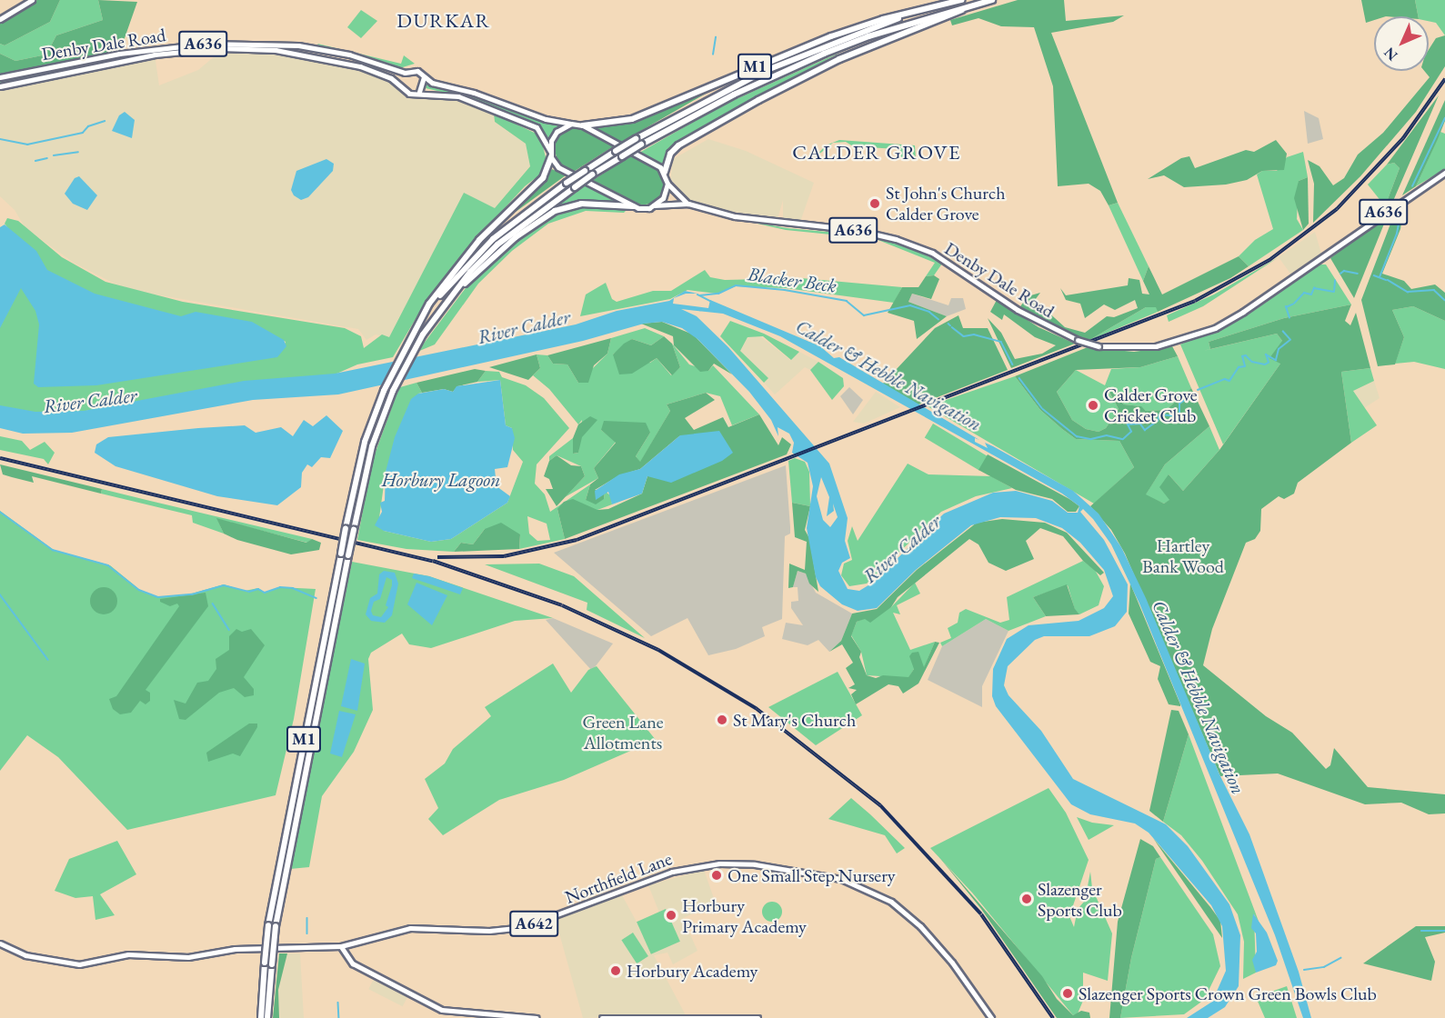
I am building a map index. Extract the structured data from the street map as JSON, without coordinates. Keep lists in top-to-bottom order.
{
  "streets": {
    "highway": ["M1"],
    "main road": [
      "A636",
      "Denby Dale Road",
      "Northfield Lane",
      "A642"
    ]
  },
  "crossings": [
    ["Denby Dale Road", "M1"]
  ],
  "districts": ["DURKAR", "CALDER GROVE"],
  "water": [
    "Blacker Beck",
    "River Calder",
    "Calder & Hebble Navigation",
    "Horbury Lagoon"
  ],
  "parks": ["Hartley Bank Wood", "Green Lane Allotments"],
  "places": [
    "St John's Church Calder Grove",
    "Calder Grove Cricket Club",
    "St Mary's Church",
    "One Small Step Nursery",
    "Slazenger Sports Club",
    "Horbury Primary Academy",
    "Horbury Academy",
    "Slazenger Sports Crown Green Bowls Club"
  ],
  "north": "bottom left"
}
